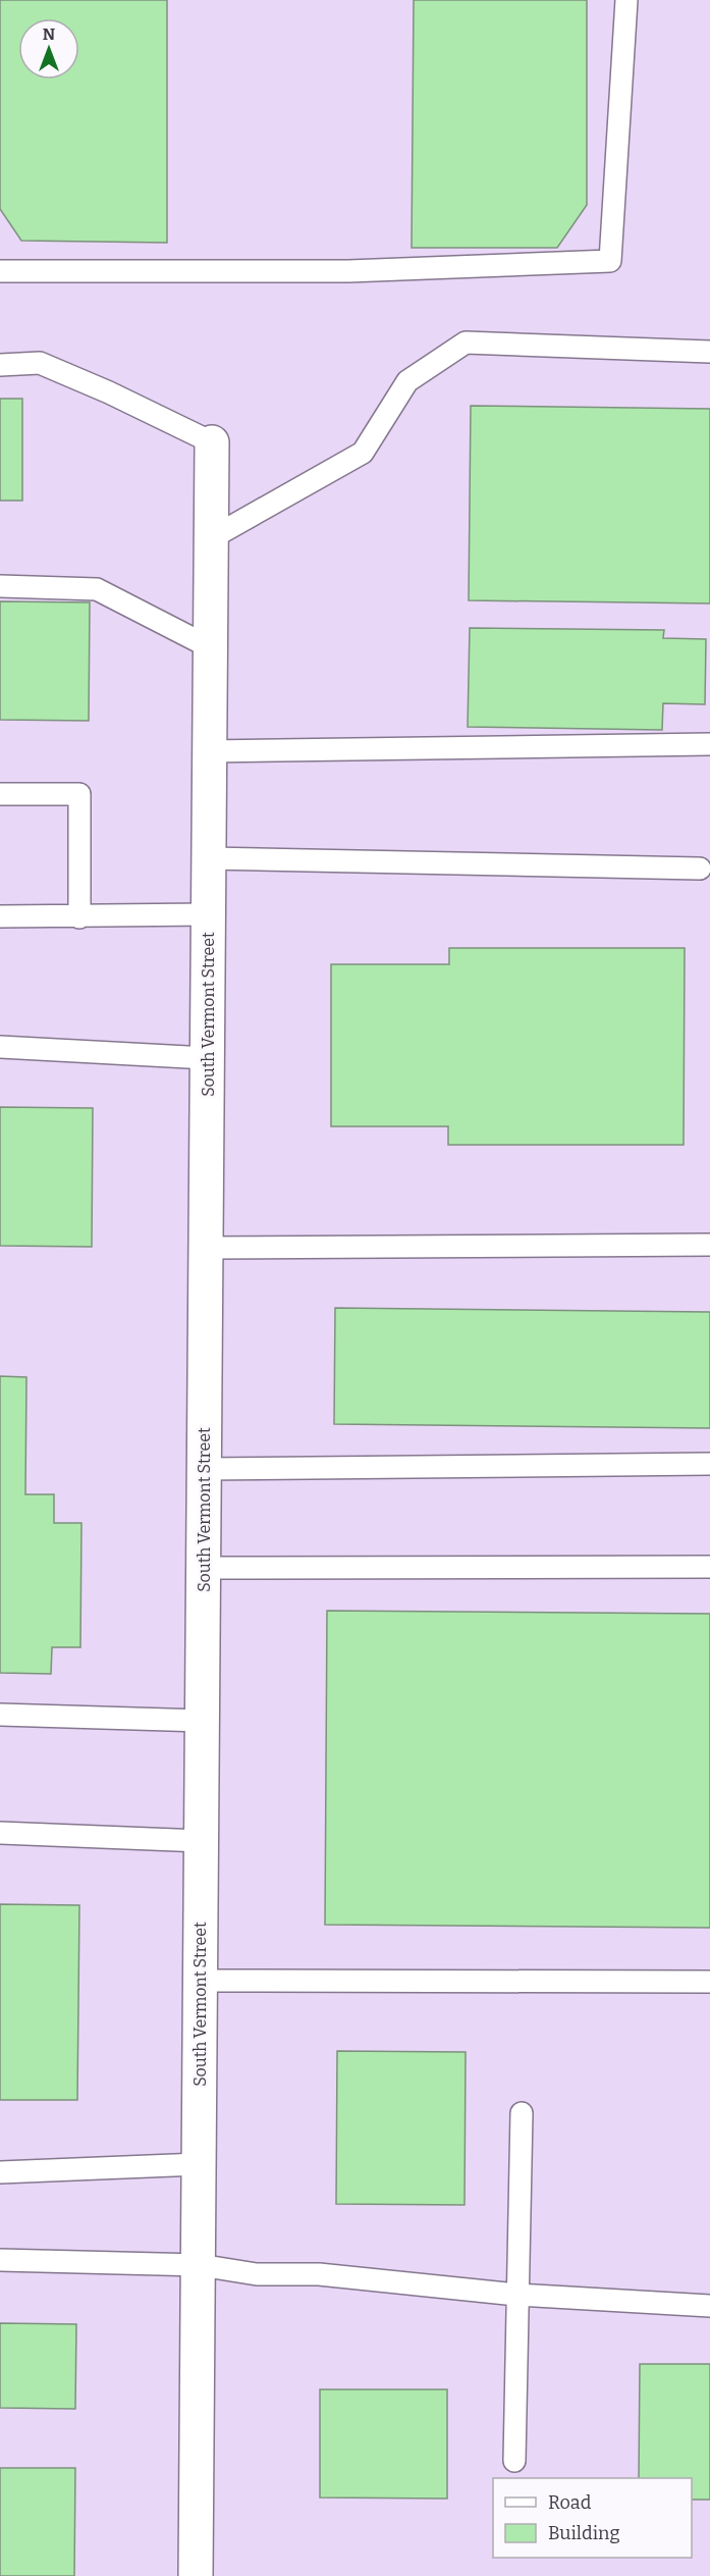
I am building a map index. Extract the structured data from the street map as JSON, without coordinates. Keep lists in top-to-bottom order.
{
  "streets": {
    "street": ["South Vermont Street"]
  },
  "legend": ["Road", "Building"],
  "north": "top"
}
